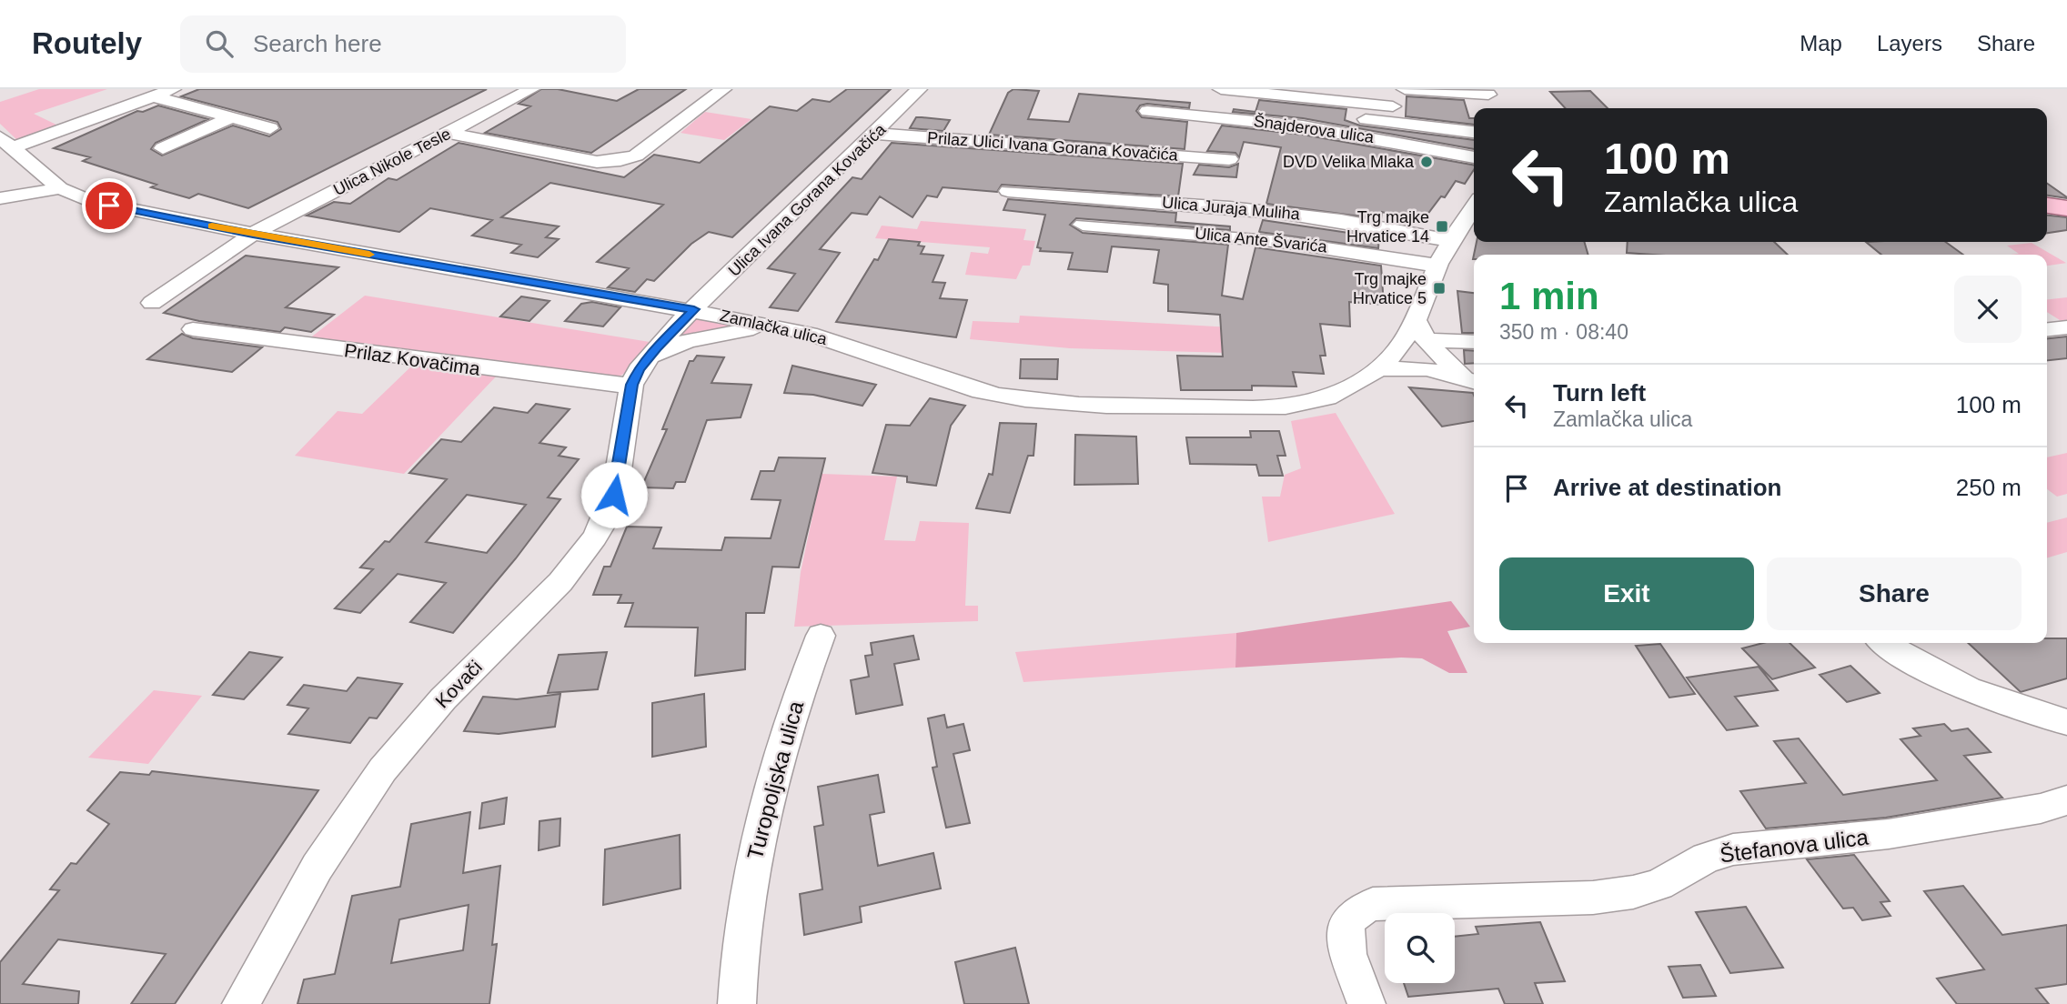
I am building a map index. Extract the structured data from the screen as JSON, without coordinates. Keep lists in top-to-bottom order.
{
  "streets": {
    "street": [
      "Šnajderova ulica",
      "Prilaz Ulici Ivana Gorana Kovačića",
      "Ulica Nikole Tesle",
      "Ulica Ivana Gorana Kovačića",
      "Ulica Juraja Muliha",
      "Ulica Ante Švarića",
      "Zamlačka ulica",
      "Prilaz Kovačima",
      "Kovači",
      "Turopoljska ulica",
      "Štefanova ulica"
    ]
  },
  "crossings": [
    ["Prilaz Ulici Ivana Gorana Kovačića", "Ulica Ivana Gorana Kovačića"],
    ["Ulica Nikole Tesle", "Zamlačka ulica"],
    ["Ulica Ivana Gorana Kovačića", "Zamlačka ulica"],
    ["Ulica Ivana Gorana Kovačića", "Kovači"],
    ["Ulica Juraja Muliha", "Zamlačka ulica"],
    ["Ulica Ante Švarića", "Zamlačka ulica"],
    ["Zamlačka ulica", "Kovači"],
    ["Prilaz Kovačima", "Kovači"]
  ],
  "places": {
    "other": ["DVD Velika Mlaka"],
    "transit": ["Trg majke Hrvatice 14", "Trg majke Hrvatice 5"]
  },
  "page": {
    "header": "Routely",
    "search": "Search here",
    "nav": ["Map", "Layers", "Share"],
    "turn": ["100 m", "Zamlačka ulica"],
    "heading": ["1 min", "350 m · 08:40"],
    "list": [
      {
        "name": "Turn left",
        "note": "Zamlačka ulica",
        "value": "100 m"
      },
      {
        "name": "Arrive at destination",
        "value": "250 m"
      }
    ],
    "buttons": ["Exit", "Share"]
  }
}
